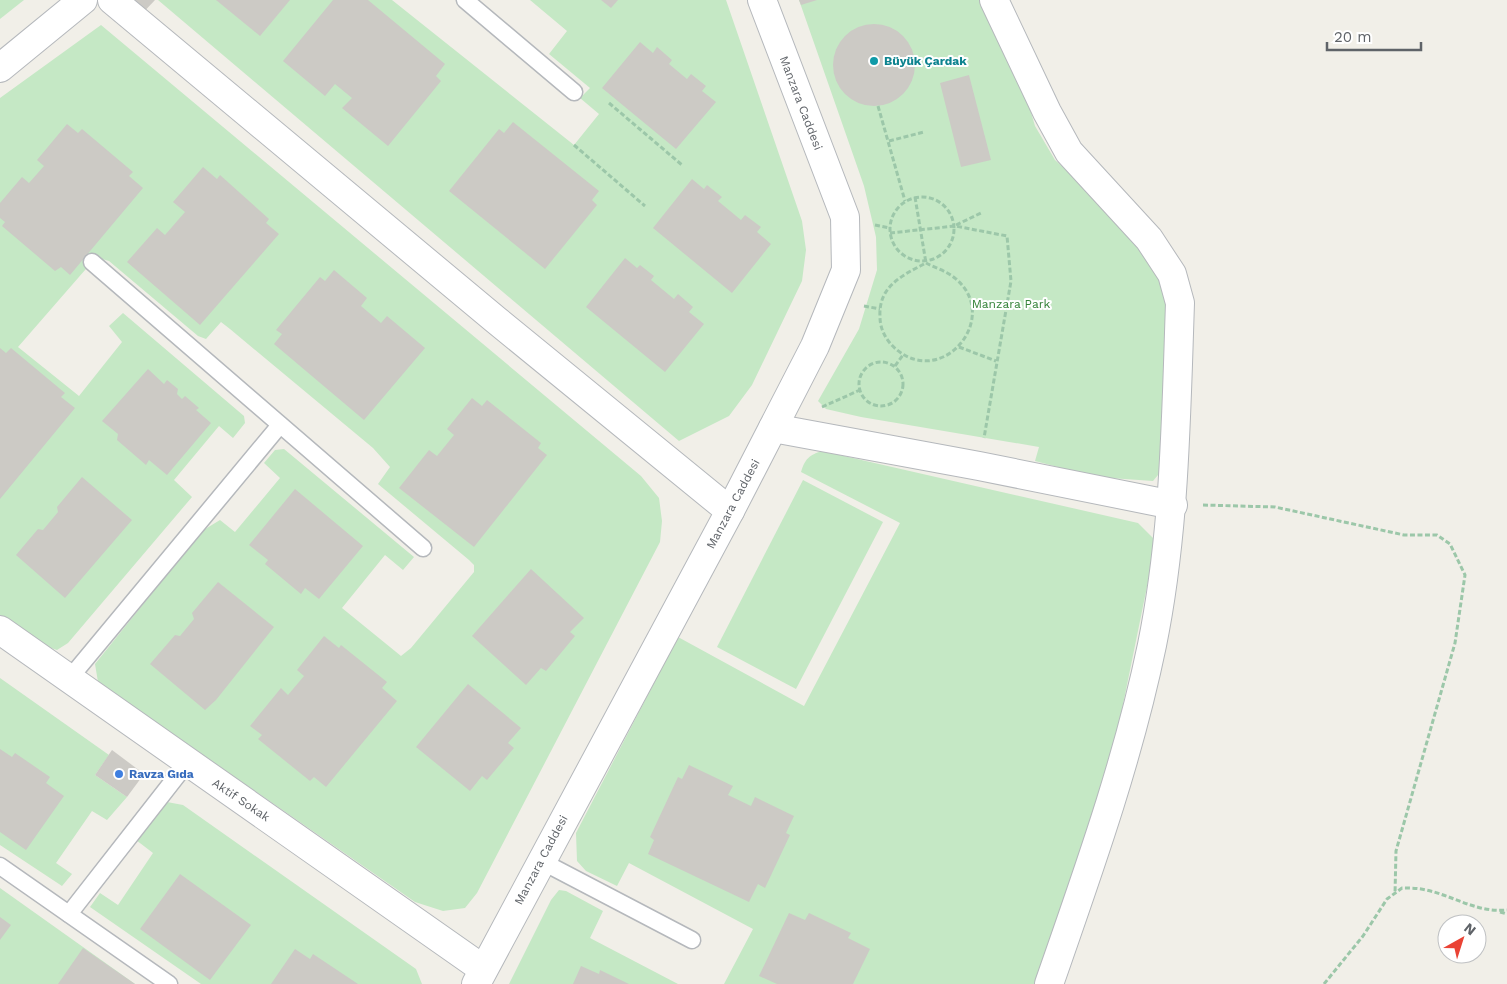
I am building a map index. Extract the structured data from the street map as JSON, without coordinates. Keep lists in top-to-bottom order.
{
  "streets": {
    "street": ["Manzara Caddesi", "Aktif Sokak"]
  },
  "crossings": [
    ["Manzara Caddesi", "Aktif Sokak"]
  ],
  "parks": ["Manzara Park"],
  "places": ["Büyük Çardak", "Ravza Gıda"],
  "scale_bar": "20 m",
  "north": "top right"
}
